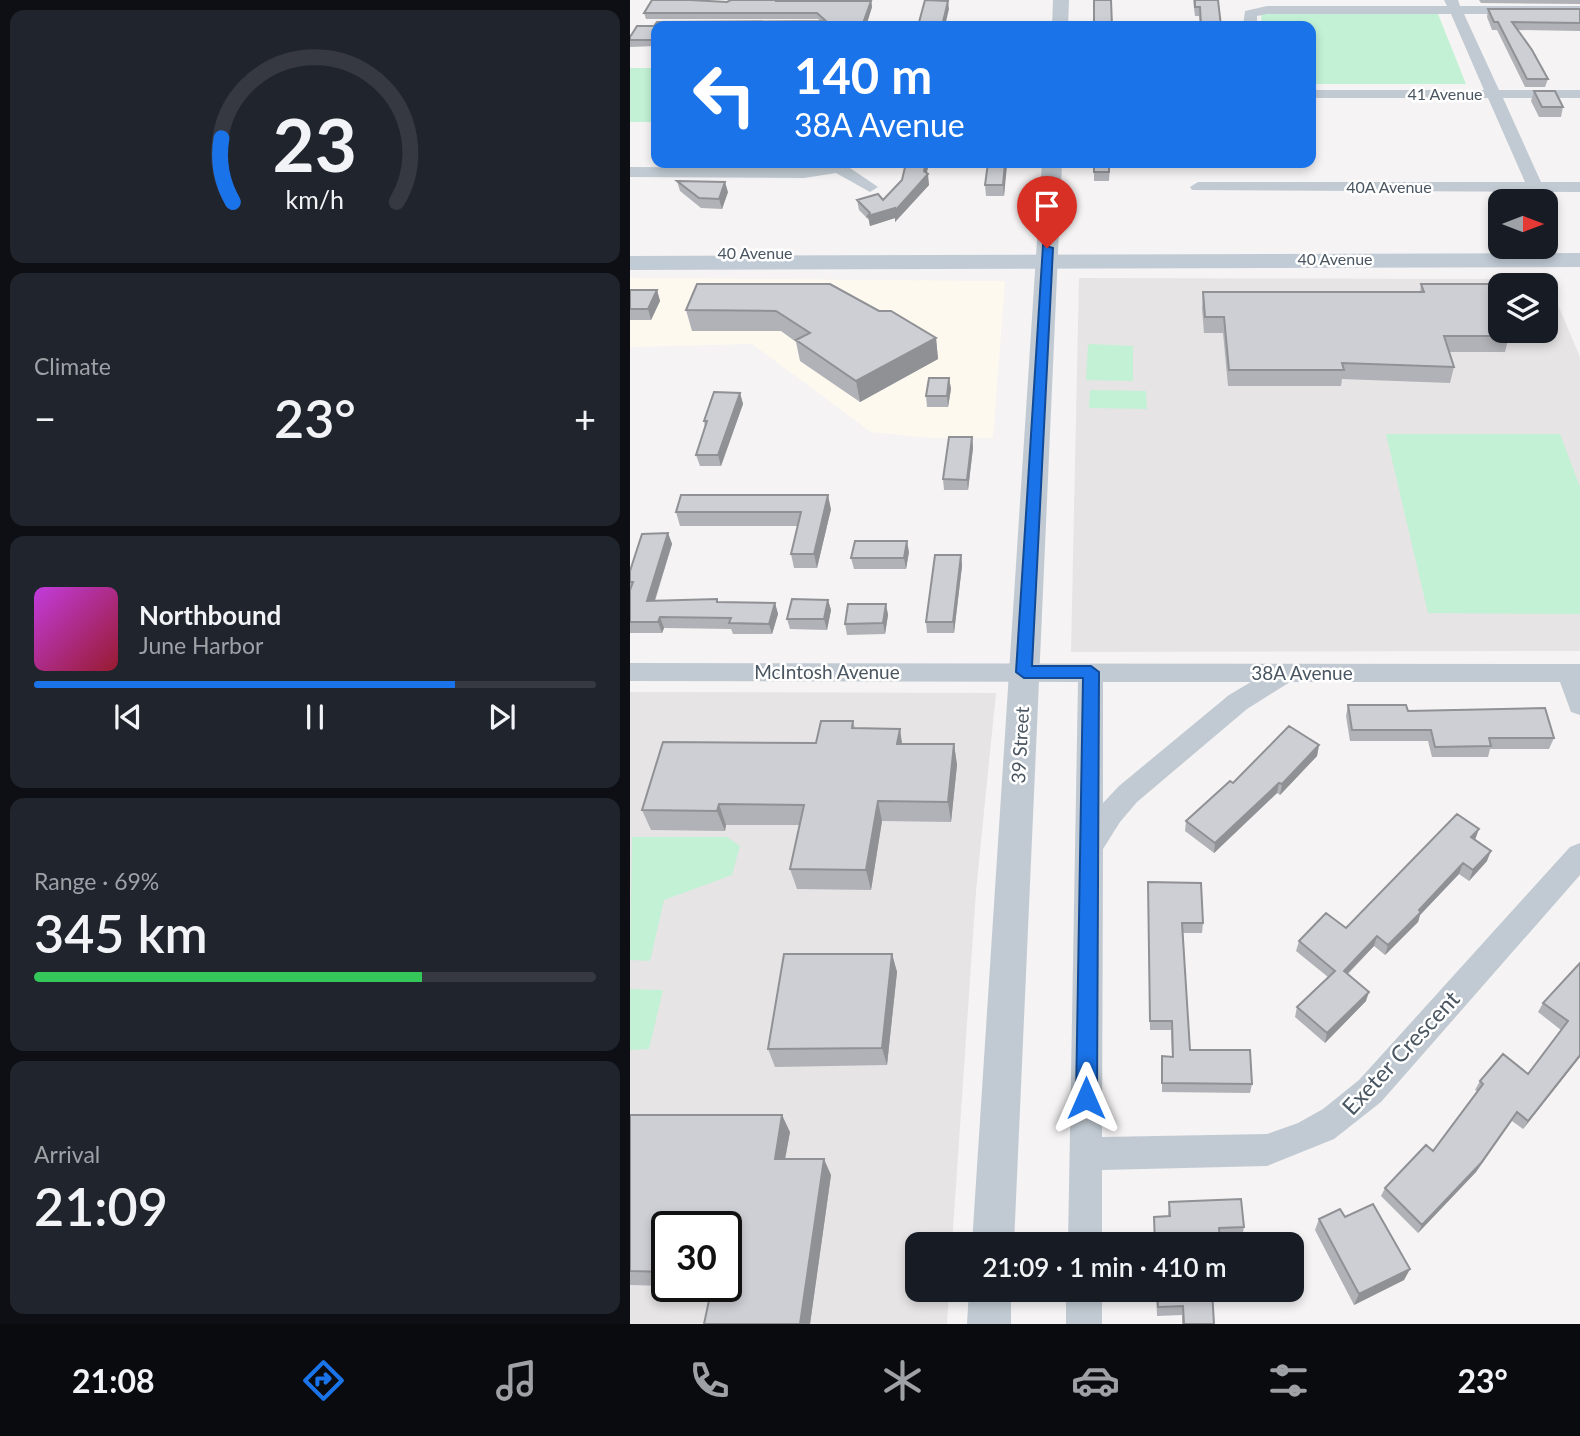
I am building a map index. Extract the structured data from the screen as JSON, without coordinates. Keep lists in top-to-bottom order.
{
  "streets": {
    "main road": ["40 Avenue"],
    "street": [
      "41 Avenue",
      "40A Avenue",
      "McIntosh Avenue",
      "38A Avenue",
      "39 Street",
      "Exeter Crescent"
    ]
  },
  "crossings": [
    ["40 Avenue", "39 Street"],
    ["McIntosh Avenue", "38A Avenue"],
    ["McIntosh Avenue", "39 Street"],
    ["38A Avenue", "39 Street"]
  ],
  "north": "right",
  "page": {
    "turn": ["140 m", "38A Avenue"],
    "tile": [
      "Climate",
      ["Range · 69%", "345 km"],
      ["Arrival", "21:09"]
    ],
    "heat": ["−", "23°", "+"],
    "song": ["Northbound", "June Harbor"],
    "limit": "30",
    "trip": "21:09 · 1 min · 410 m",
    "tabs": ["21:08", "23°"],
    "gauge": ["23", "km/h"]
  }
}
